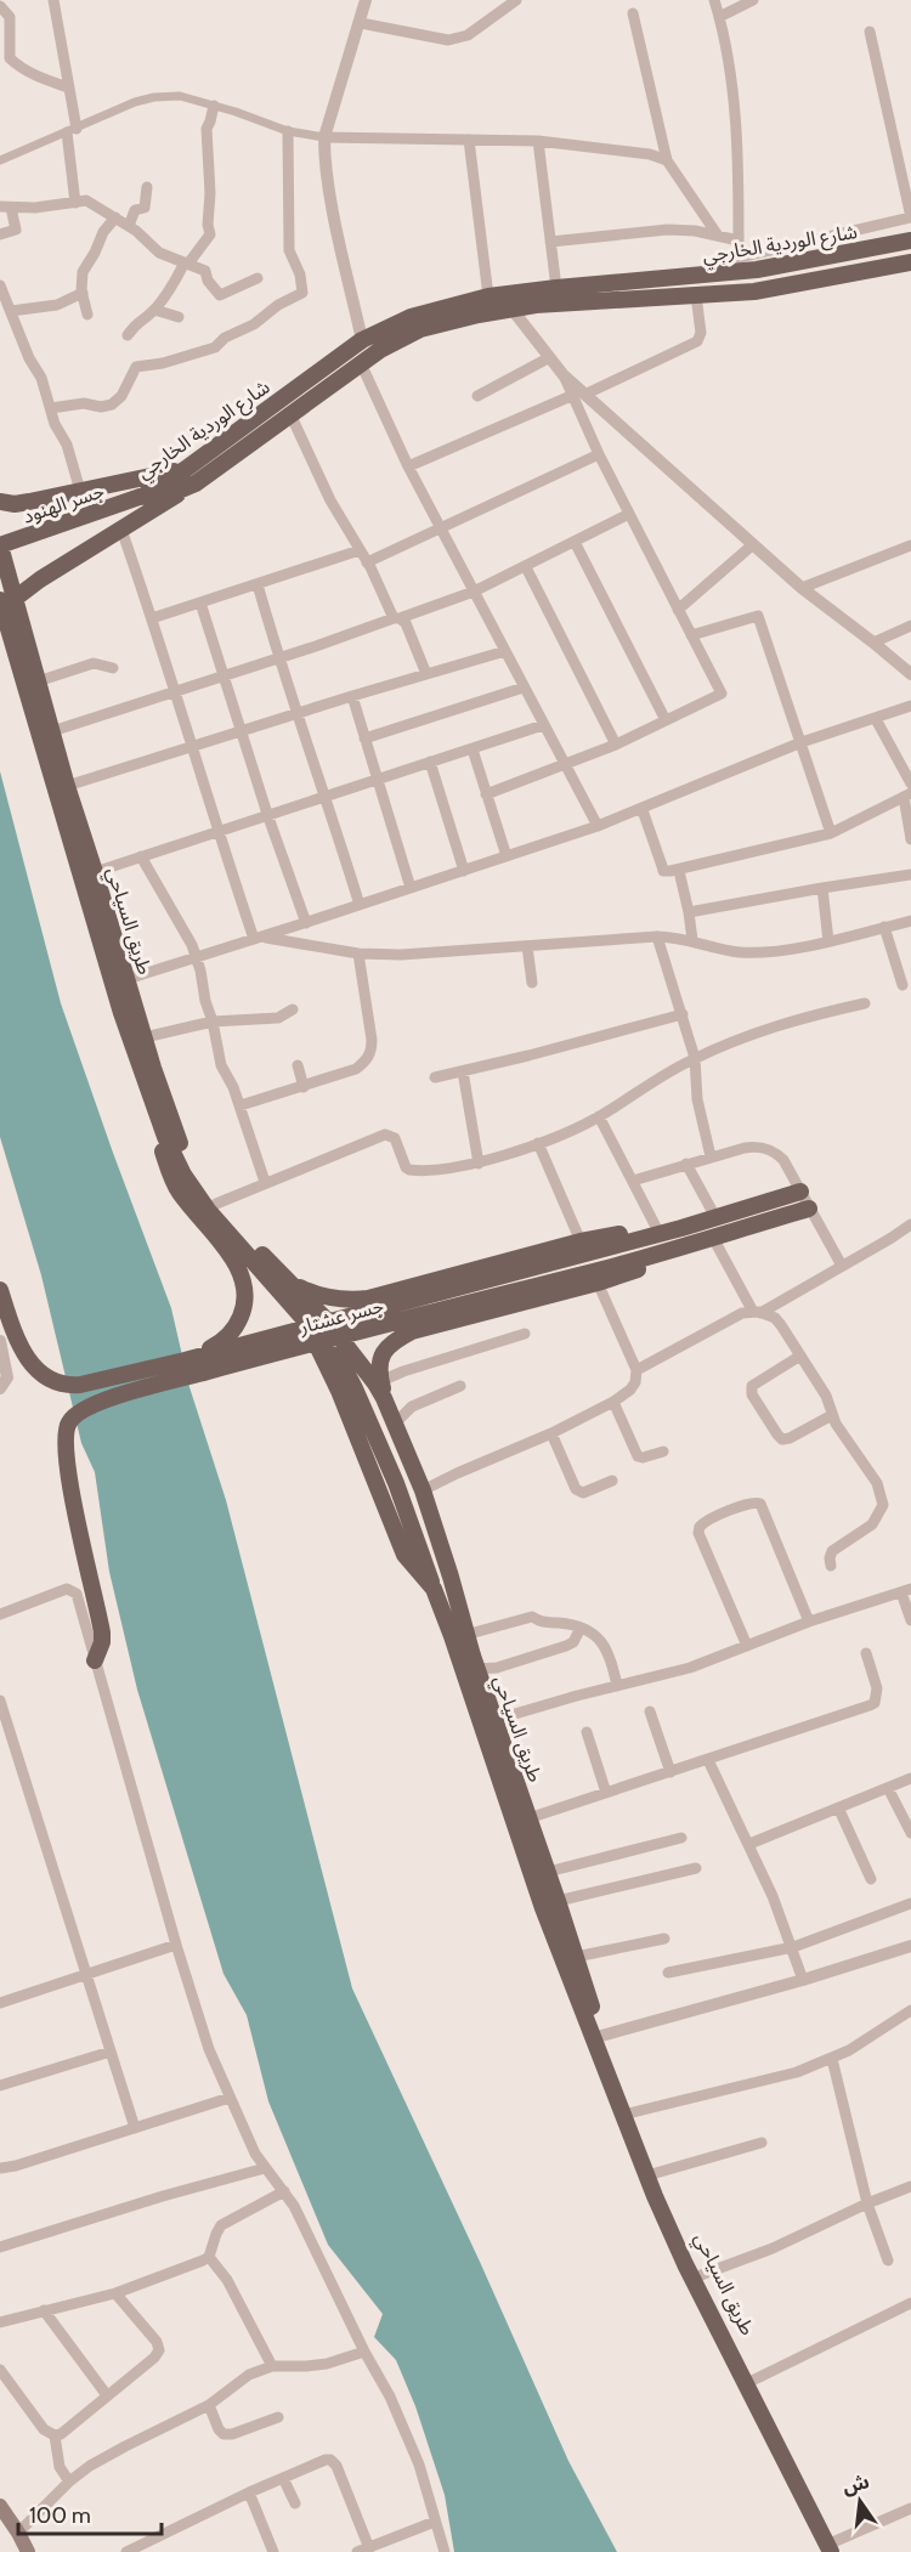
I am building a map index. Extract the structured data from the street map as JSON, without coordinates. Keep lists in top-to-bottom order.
{
  "streets": {
    "main road": [
      "شارع الوردية الخارجي",
      "جسر الهنود",
      "طريق السياحي",
      "جسر عشتار"
    ]
  },
  "crossings": [
    ["شارع الوردية الخارجي", "جسر الهنود"],
    ["جسر الهنود", "طريق السياحي"]
  ],
  "scale_bar": "100 m",
  "north": "top"
}
